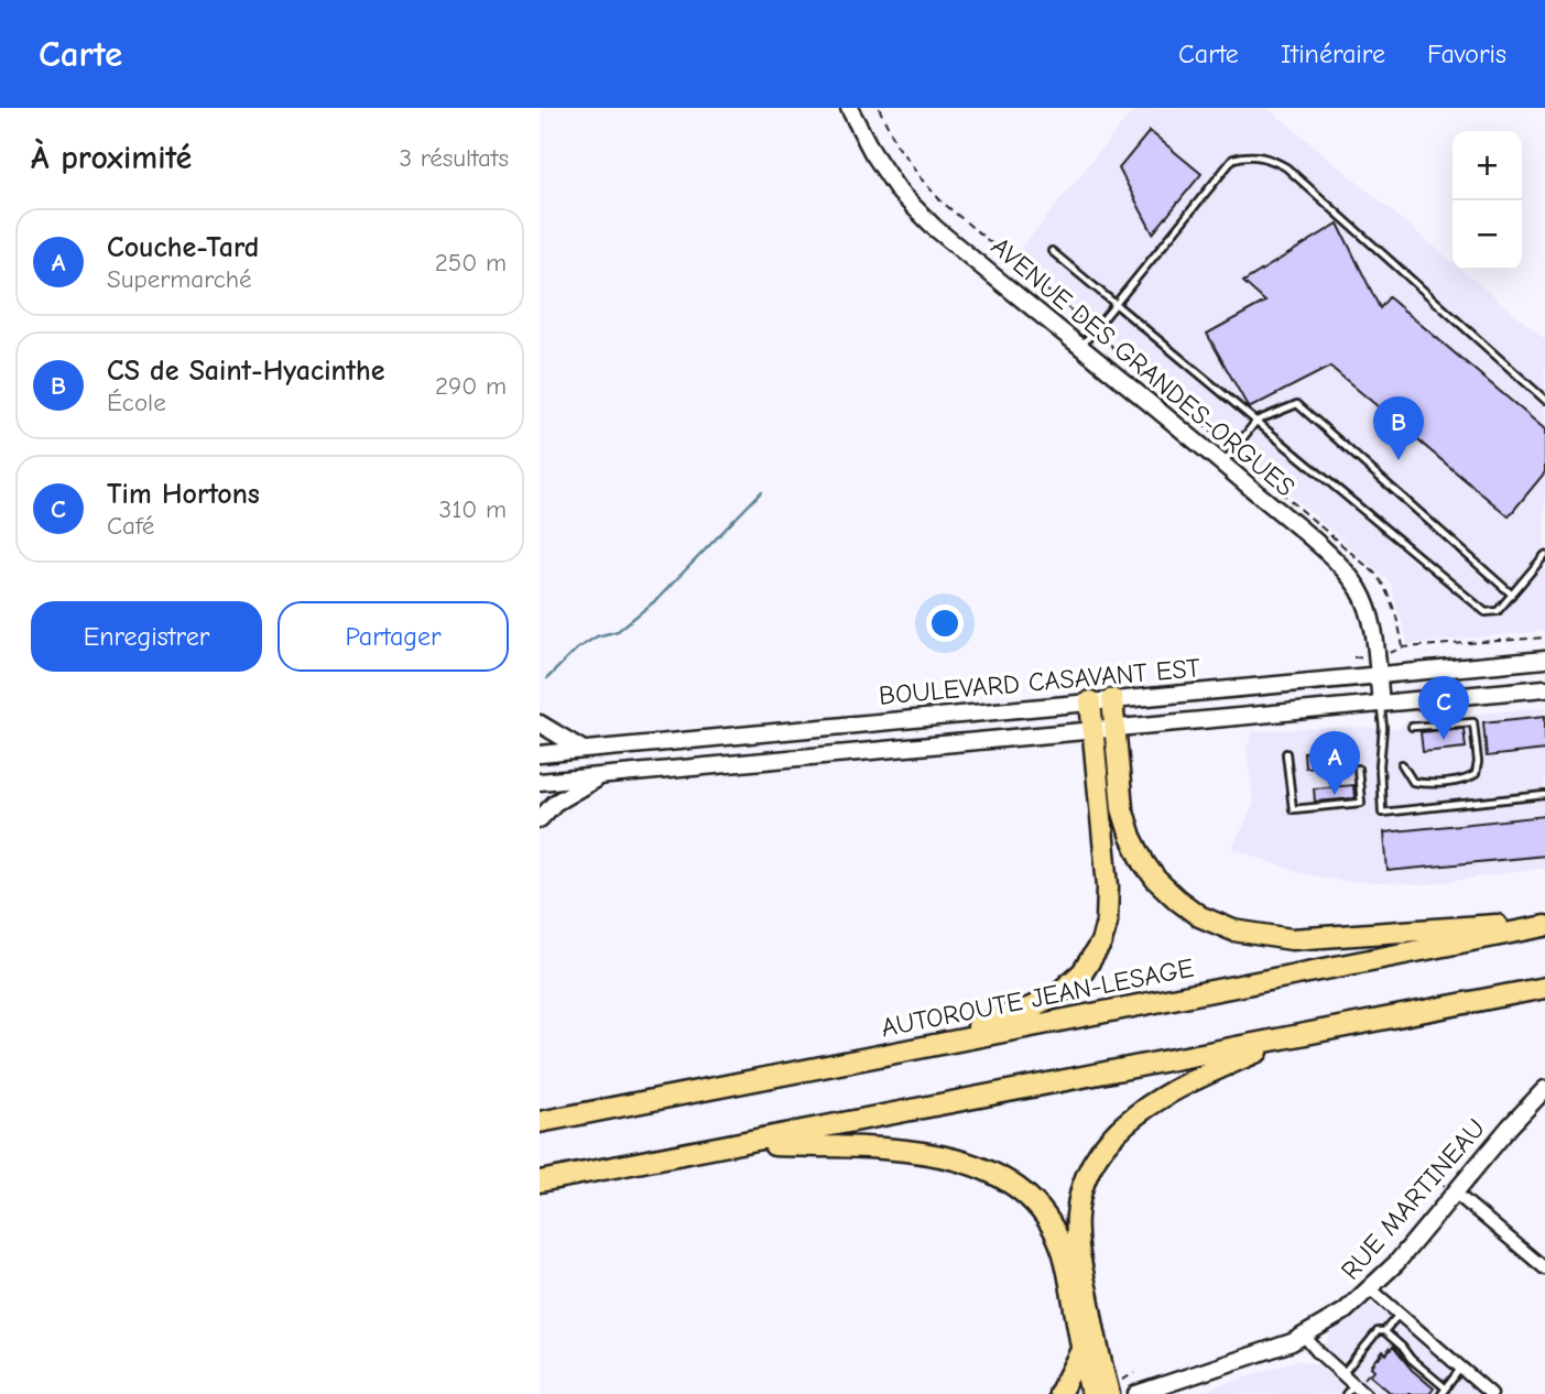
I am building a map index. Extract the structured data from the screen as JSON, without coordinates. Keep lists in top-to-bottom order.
{
  "streets": {
    "highway": ["AUTOROUTE JEAN-LESAGE"],
    "street": ["AVENUE DES GRANDES-ORGUES", "BOULEVARD CASAVANT EST", "RUE MARTINEAU"]
  },
  "crossings": [
    ["AVENUE DES GRANDES-ORGUES", "BOULEVARD CASAVANT EST"]
  ],
  "page": {
    "header": "Carte",
    "nav": ["Carte", "Itinéraire", "Favoris"],
    "heading": ["À proximité", "3 résultats"],
    "map_buttons": ["+", "−"],
    "list": [
      {
        "mark": "A",
        "name": "Couche-Tard",
        "note": "Supermarché",
        "value": "250 m"
      },
      {
        "mark": "B",
        "name": "CS de Saint-Hyacinthe",
        "note": "École",
        "value": "290 m"
      },
      {
        "mark": "C",
        "name": "Tim Hortons",
        "note": "Café",
        "value": "310 m"
      }
    ],
    "pins": ["B", "C", "A"],
    "buttons": ["Enregistrer", "Partager"]
  }
}
